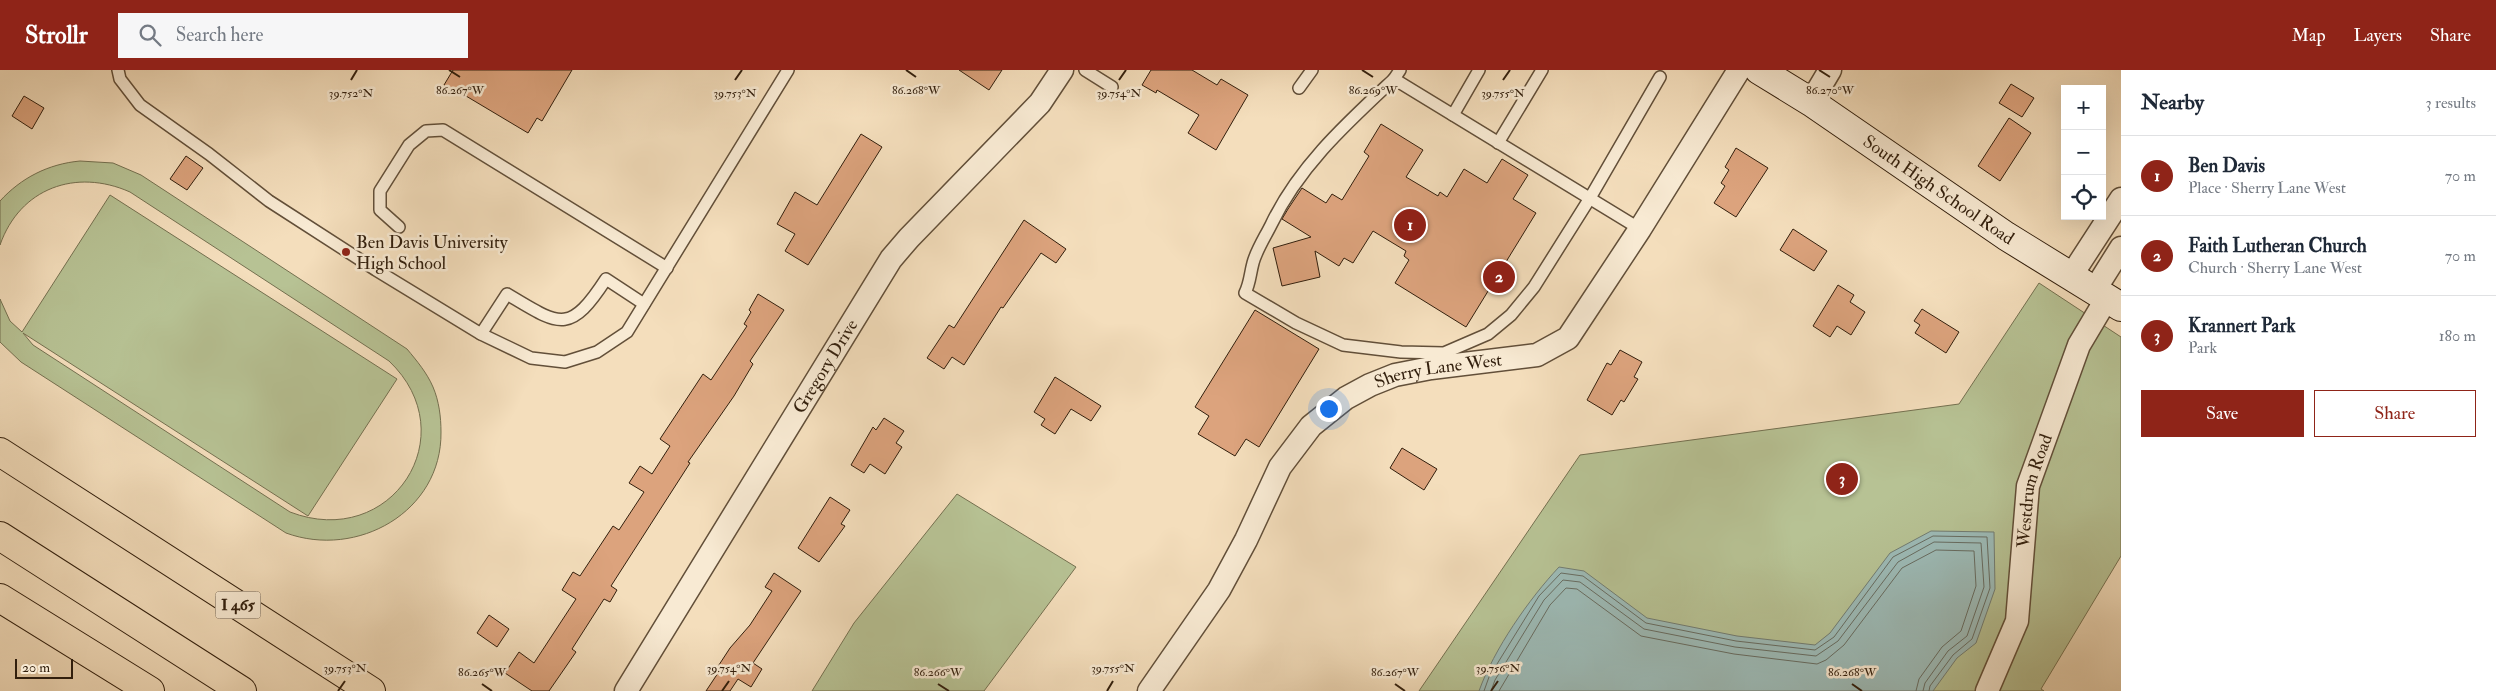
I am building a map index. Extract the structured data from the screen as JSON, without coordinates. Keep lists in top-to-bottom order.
{
  "streets": {
    "highway": ["I 465"],
    "street": [
      "South High School Road",
      "Gregory Drive",
      "Sherry Lane West",
      "Westdrum Road"
    ]
  },
  "crossings": [
    ["South High School Road", "Westdrum Road"]
  ],
  "places": ["Ben Davis University High School"],
  "scale_bar": "20 m",
  "page": {
    "header": "Strollr",
    "search": "Search here",
    "nav": ["Map", "Layers", "Share"],
    "heading": ["Nearby", "3 results"],
    "map_buttons": ["+", "−"],
    "list": [
      {
        "mark": "1",
        "name": "Ben Davis",
        "note": "Place · Sherry Lane West",
        "value": "70 m"
      },
      {
        "mark": "2",
        "name": "Faith Lutheran Church",
        "note": "Church · Sherry Lane West",
        "value": "70 m"
      },
      {
        "mark": "3",
        "name": "Krannert Park",
        "note": "Park",
        "value": "180 m"
      }
    ],
    "pins": ["1", "2", "3"],
    "buttons": ["Save", "Share"],
    "scale": "20 m"
  },
  "coordinates": [
    "86.269°W",
    "86.267°W",
    "86.268°W",
    "86.270°W",
    "39.752°N",
    "39.753°N",
    "39.754°N",
    "39.755°N",
    "39.756°N",
    "86.265°W",
    "86.266°W"
  ]
}
